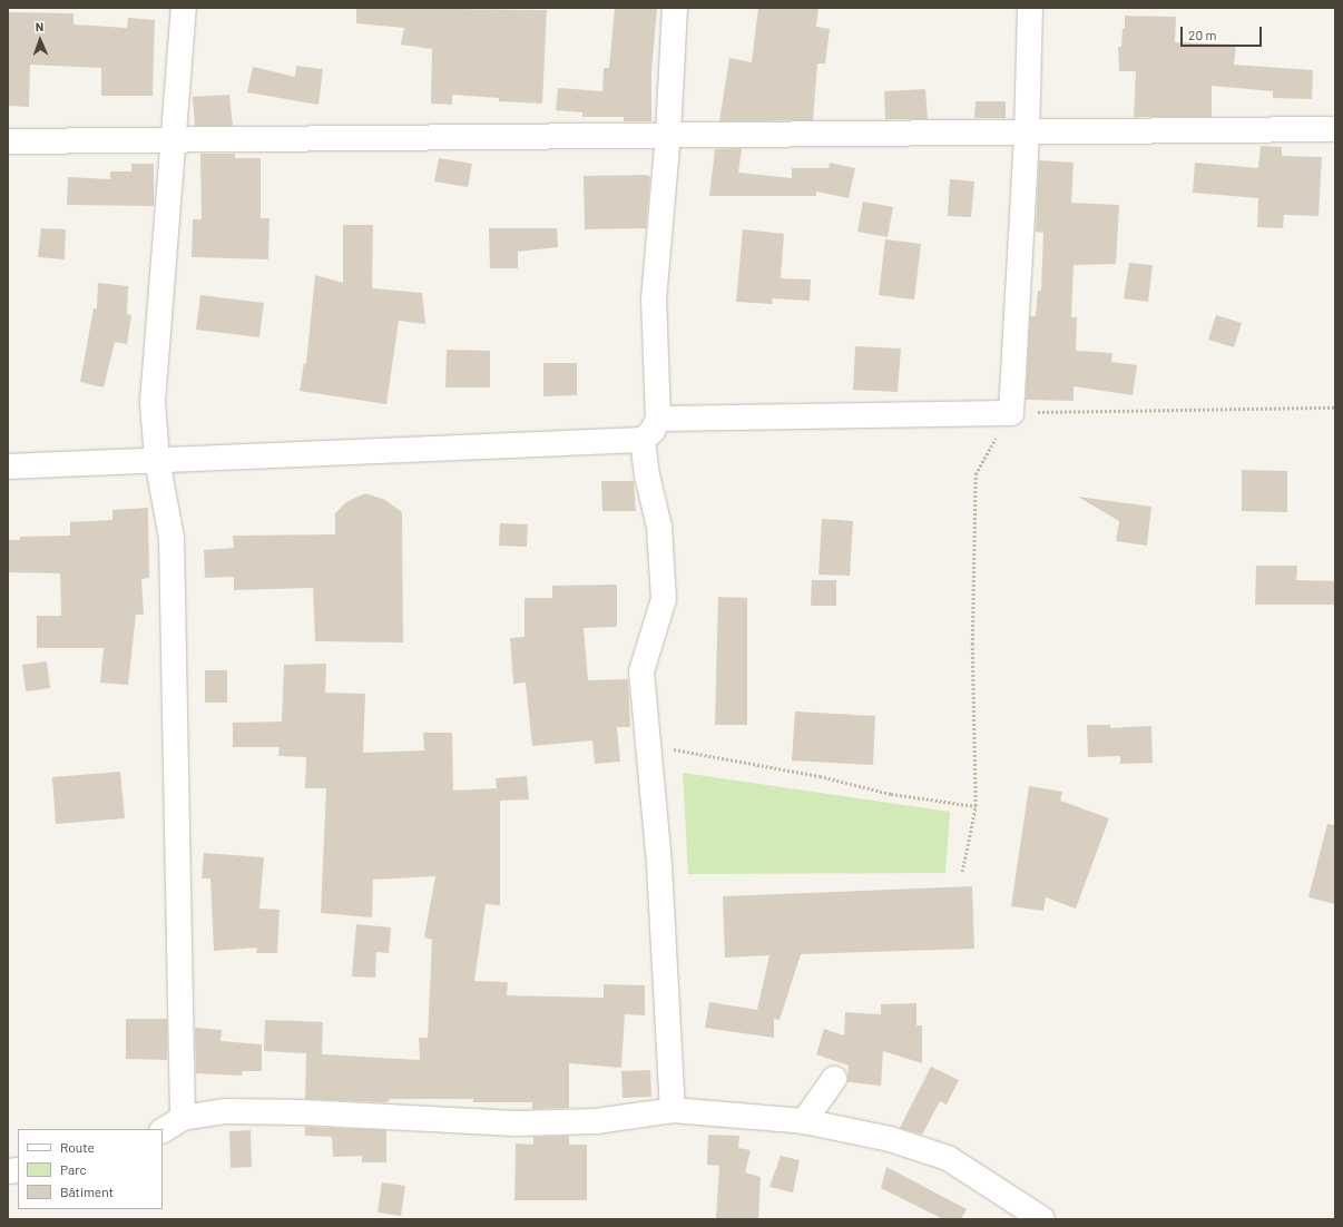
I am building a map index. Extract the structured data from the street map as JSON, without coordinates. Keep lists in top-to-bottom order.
{
  "legend": ["Route", "Parc", "Bâtiment"],
  "scale_bar": "20 m",
  "north": "top"
}
